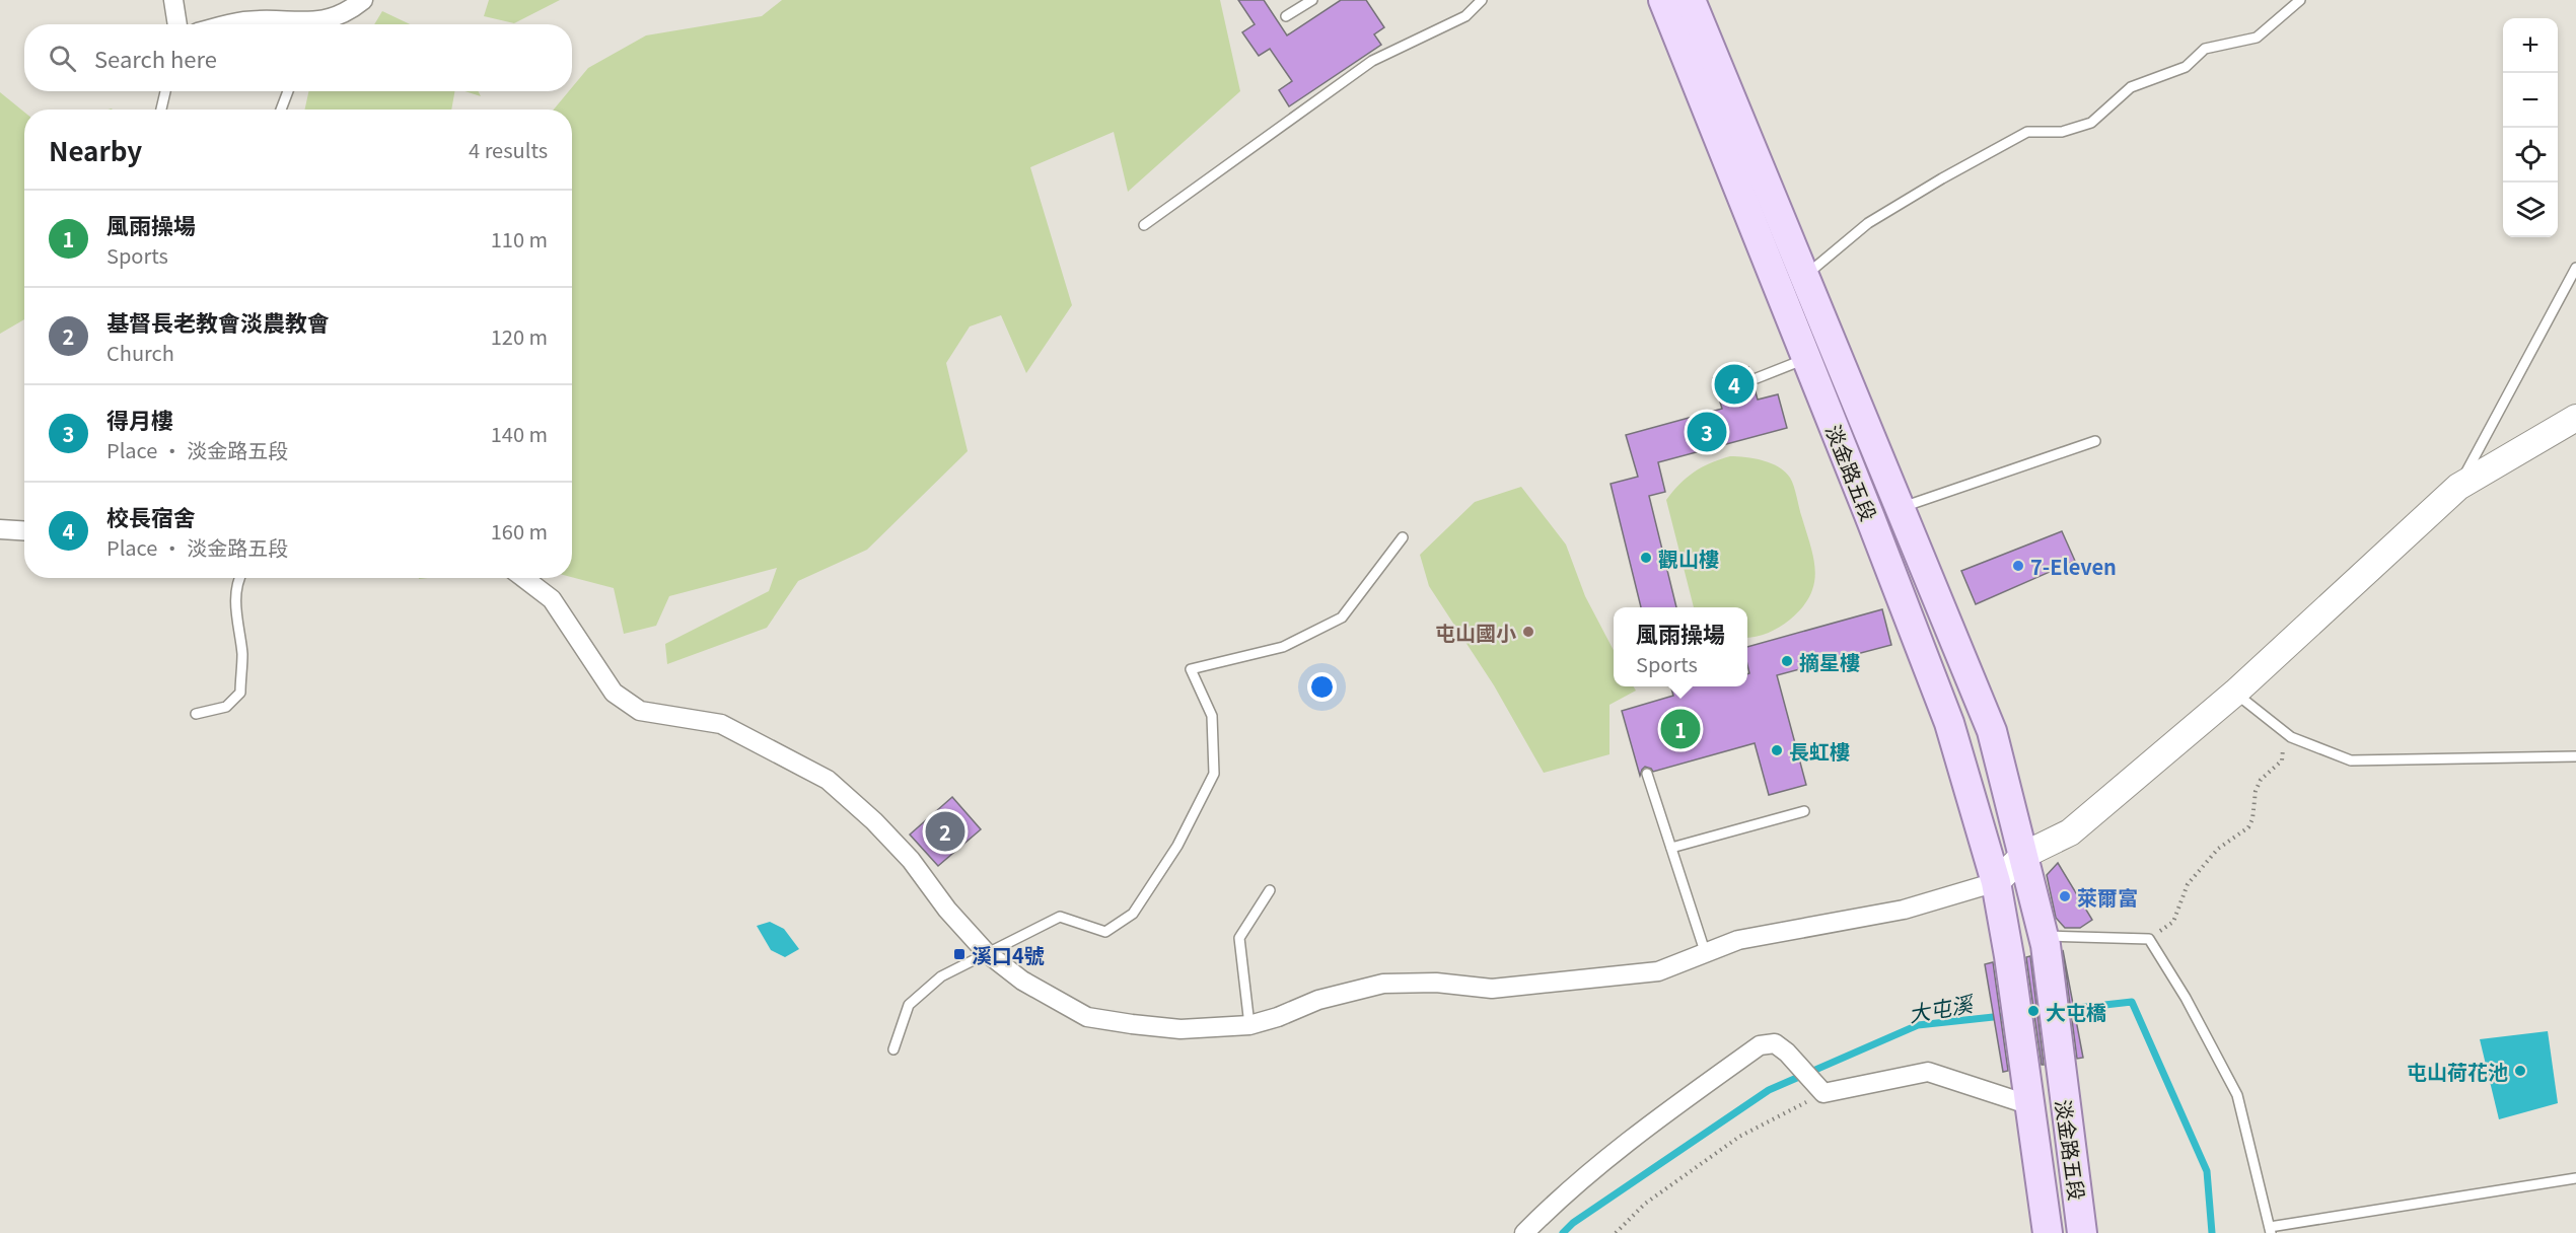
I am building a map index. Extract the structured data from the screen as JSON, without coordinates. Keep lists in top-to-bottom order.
{
  "streets": {
    "main road": ["淡金路五段"]
  },
  "water": ["大屯溪"],
  "places": {
    "other": [
      "觀山樓",
      "7-Eleven",
      "屯山國小",
      "摘星樓",
      "長虹樓",
      "萊爾富",
      "大屯橋",
      "屯山荷花池"
    ],
    "transit": ["溪口4號"]
  },
  "page": {
    "map_buttons": ["+", "−"],
    "search": "Search here",
    "heading": ["Nearby", "4 results"],
    "list": [
      {
        "mark": "1",
        "name": "風雨操場",
        "note": "Sports",
        "value": "110 m"
      },
      {
        "mark": "2",
        "name": "基督長老教會淡農教會",
        "note": "Church",
        "value": "120 m"
      },
      {
        "mark": "3",
        "name": "得月樓",
        "note": "Place · 淡金路五段",
        "value": "140 m"
      },
      {
        "mark": "4",
        "name": "校長宿舍",
        "note": "Place · 淡金路五段",
        "value": "160 m"
      }
    ],
    "pins": [
      "4",
      "3",
      "1",
      "2"
    ],
    "popup": ["風雨操場", "Sports"]
  }
}
